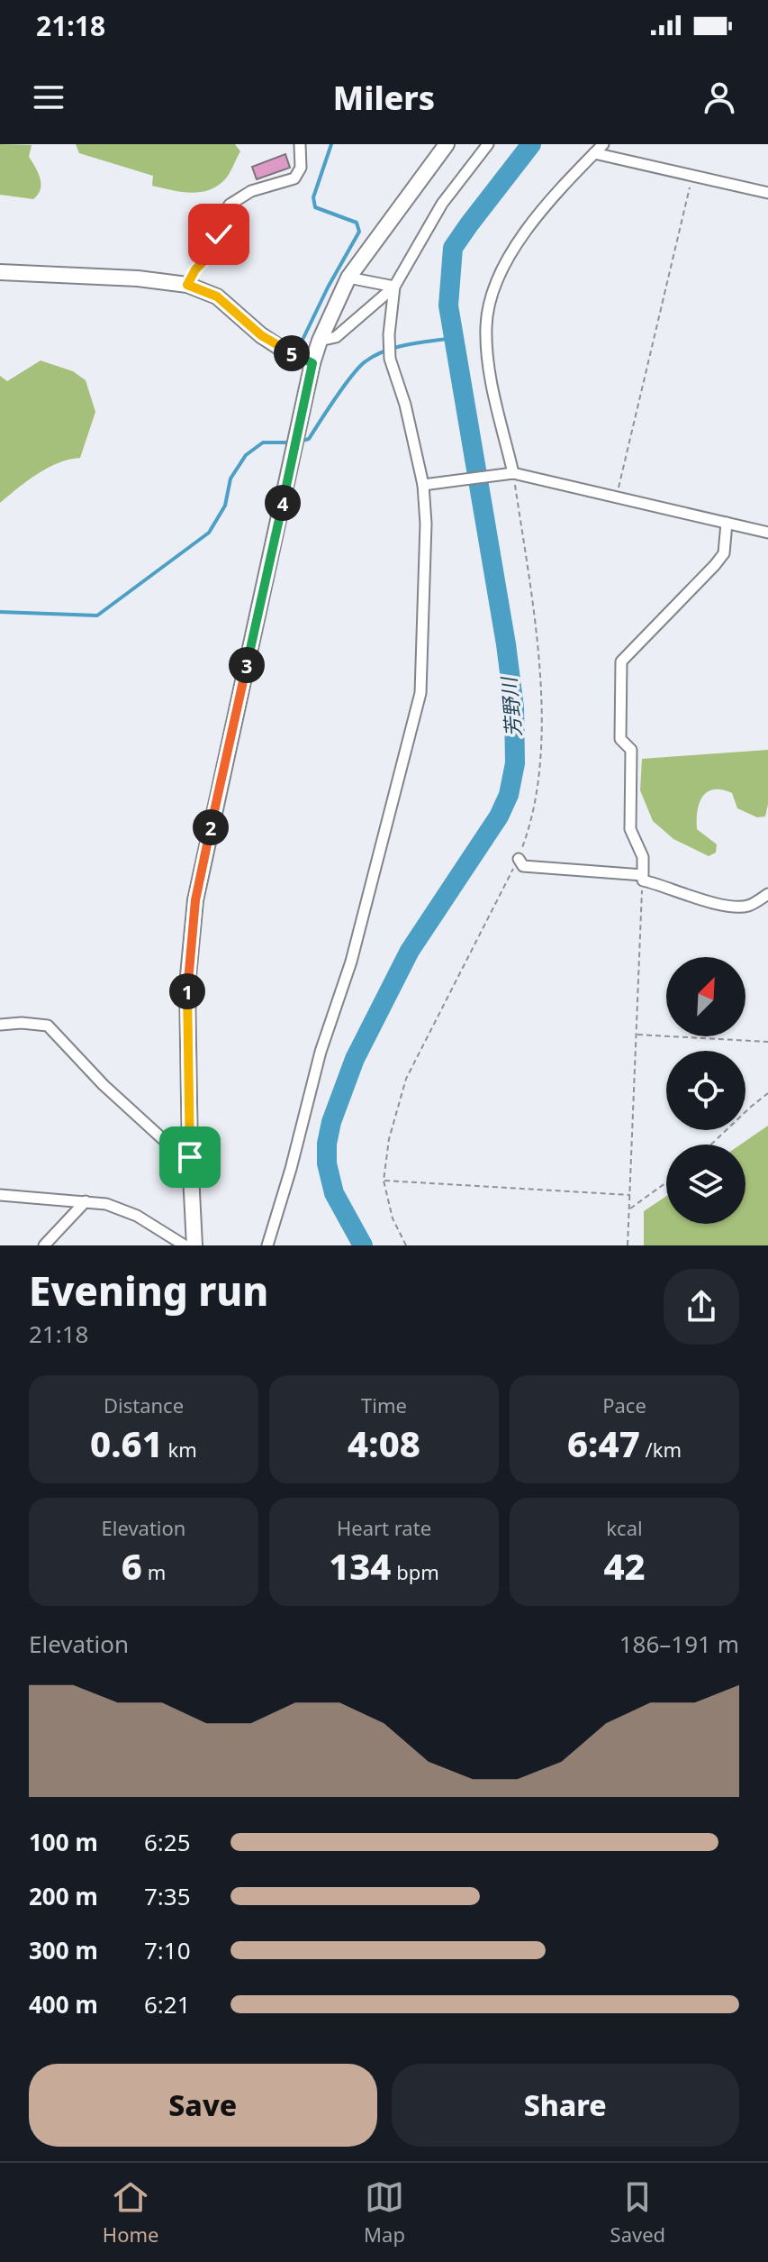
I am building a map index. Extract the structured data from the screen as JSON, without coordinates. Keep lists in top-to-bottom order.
{
  "water": ["芳野川"],
  "north": "top right",
  "page": {
    "status": "21:18",
    "header": "Milers",
    "pins": [
      "5",
      "4",
      "3",
      "2",
      "1"
    ],
    "heading": ["Evening run", "21:18"],
    "stats": [
      ["Distance", "0.61 km"],
      ["Time", "4:08"],
      ["Pace", "6:47 /km"],
      ["Elevation", "6 m"],
      ["Heart rate", "134 bpm"],
      ["kcal", "42"]
    ],
    "chart": ["Elevation", "186–191 m"],
    "list": [
      {
        "name": "100 m",
        "note": "6:25"
      },
      {
        "name": "200 m",
        "note": "7:35"
      },
      {
        "name": "300 m",
        "note": "7:10"
      },
      {
        "name": "400 m",
        "note": "6:21"
      }
    ],
    "buttons": ["Save", "Share"],
    "tabs": ["Home", "Map", "Saved"]
  }
}
